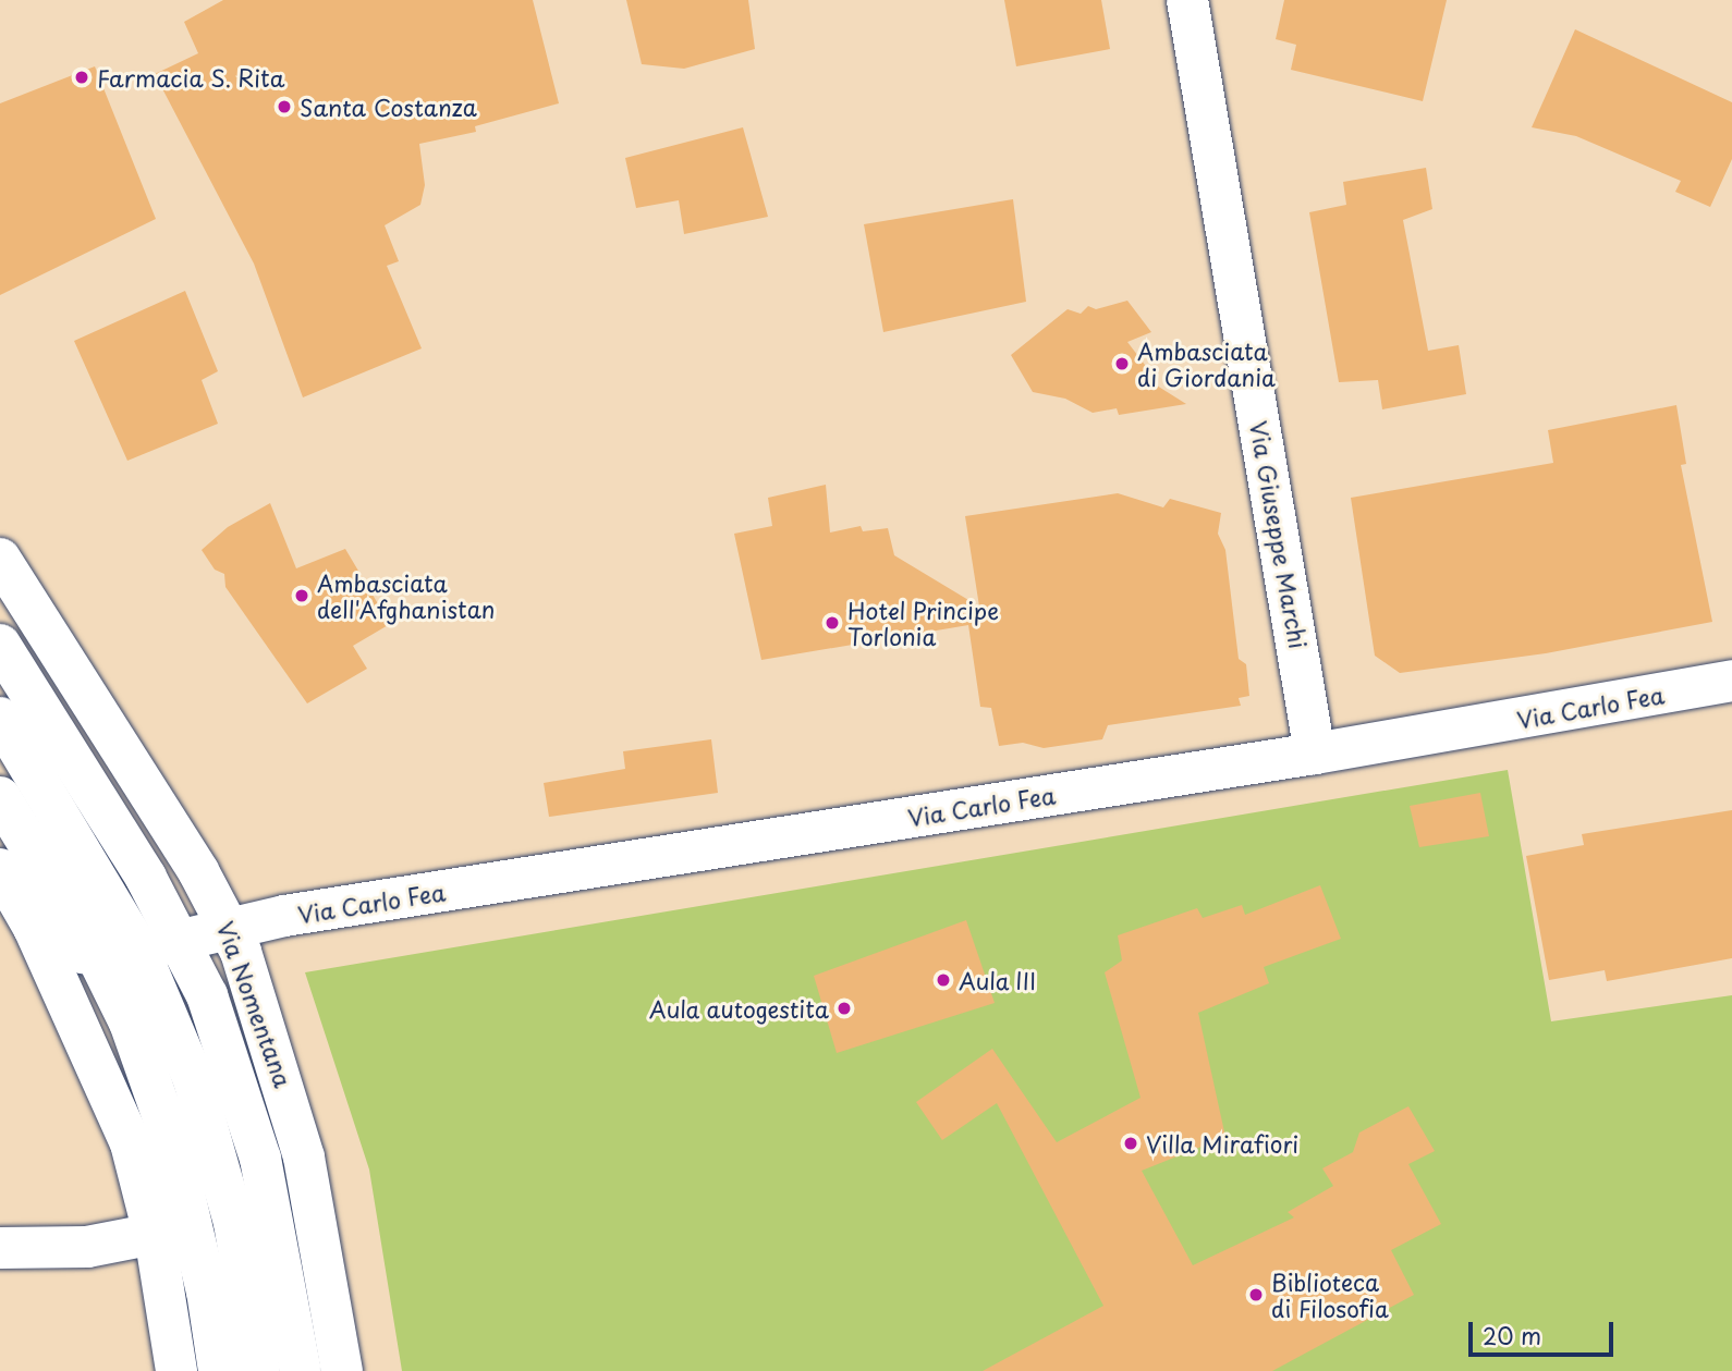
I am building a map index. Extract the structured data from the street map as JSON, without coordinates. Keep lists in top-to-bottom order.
{
  "streets": {
    "street": ["Via Giuseppe Marchi", "Via Carlo Fea", "Via Nomentana"]
  },
  "crossings": [
    ["Via Giuseppe Marchi", "Via Carlo Fea"],
    ["Via Carlo Fea", "Via Nomentana"]
  ],
  "places": [
    "Farmacia S. Rita",
    "Santa Costanza",
    "Ambasciata di Giordania",
    "Ambasciata dell'Afghanistan",
    "Hotel Principe Torlonia",
    "Aula III",
    "Aula autogestita",
    "Villa Mirafiori",
    "Biblioteca di Filosofia"
  ],
  "scale_bar": "20 m"
}
